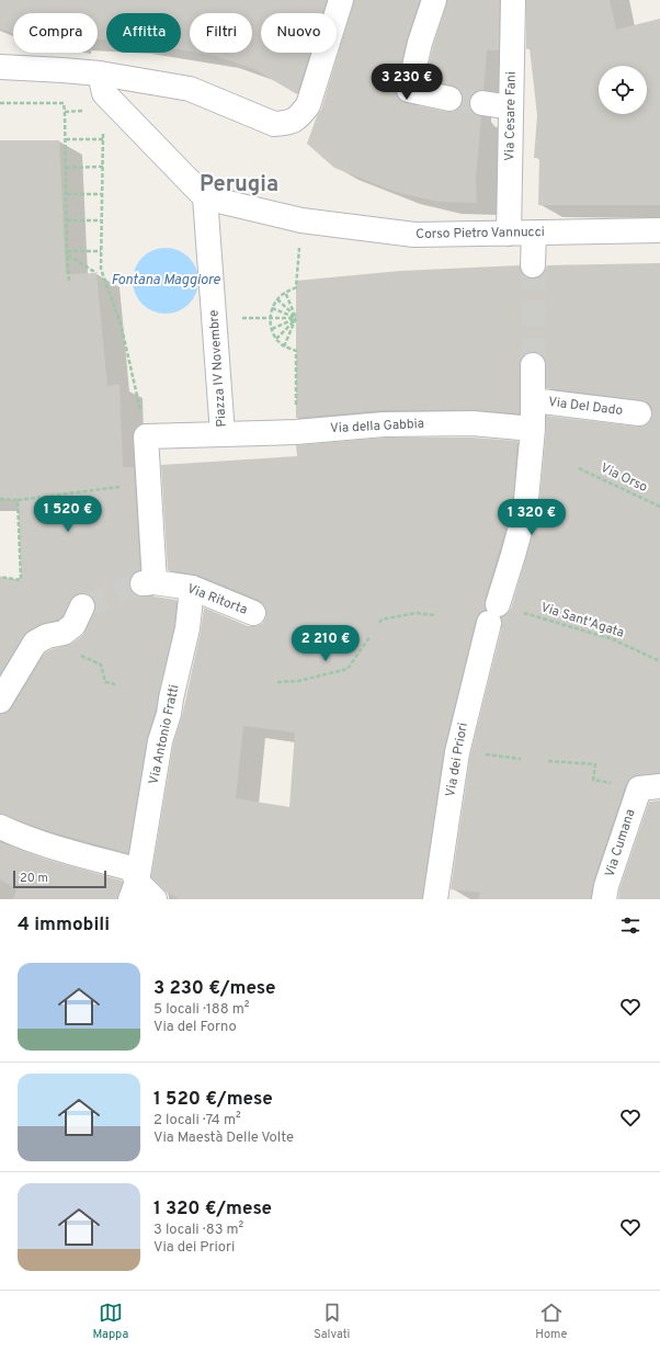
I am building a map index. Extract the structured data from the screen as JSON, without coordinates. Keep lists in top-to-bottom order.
{
  "streets": {
    "street": [
      "Via Cesare Fani",
      "Corso Pietro Vannucci",
      "Piazza IV Novembre",
      "Via Del Dado",
      "Via della Gabbia",
      "Via Ritorta",
      "Via Antonio Fratti",
      "Via dei Priori",
      "Via Cumana"
    ],
    "path": ["Via Orso", "Via Sant'Agata"]
  },
  "crossings": [
    ["Via Cesare Fani", "Corso Pietro Vannucci"],
    ["Piazza IV Novembre", "Via della Gabbia"],
    ["Via Del Dado", "Via dei Priori"],
    ["Via della Gabbia", "Via dei Priori"],
    ["Via Ritorta", "Via Antonio Fratti"],
    ["Via Sant'Agata", "Via dei Priori"]
  ],
  "districts": ["Perugia"],
  "water": ["Fontana Maggiore"],
  "scale_bar": "20 m",
  "page": {
    "chip": [
      "Compra",
      "Affitta",
      "Filtri",
      "Nuovo"
    ],
    "price": [
      "3 230 €",
      "1 520 €",
      "1 320 €",
      "2 210 €"
    ],
    "scale": "20 m",
    "heading": "4 immobili",
    "list": [
      {
        "name": "3 230 €/mese",
        "note": "5 locali · 188 m² · Via del Forno"
      },
      {
        "name": "1 520 €/mese",
        "note": "2 locali · 74 m² · Via Maestà Delle Volte"
      },
      {
        "name": "1 320 €/mese",
        "note": "3 locali · 83 m² · Via dei Priori"
      }
    ],
    "tabs": ["Mappa", "Salvati", "Home"]
  }
}
